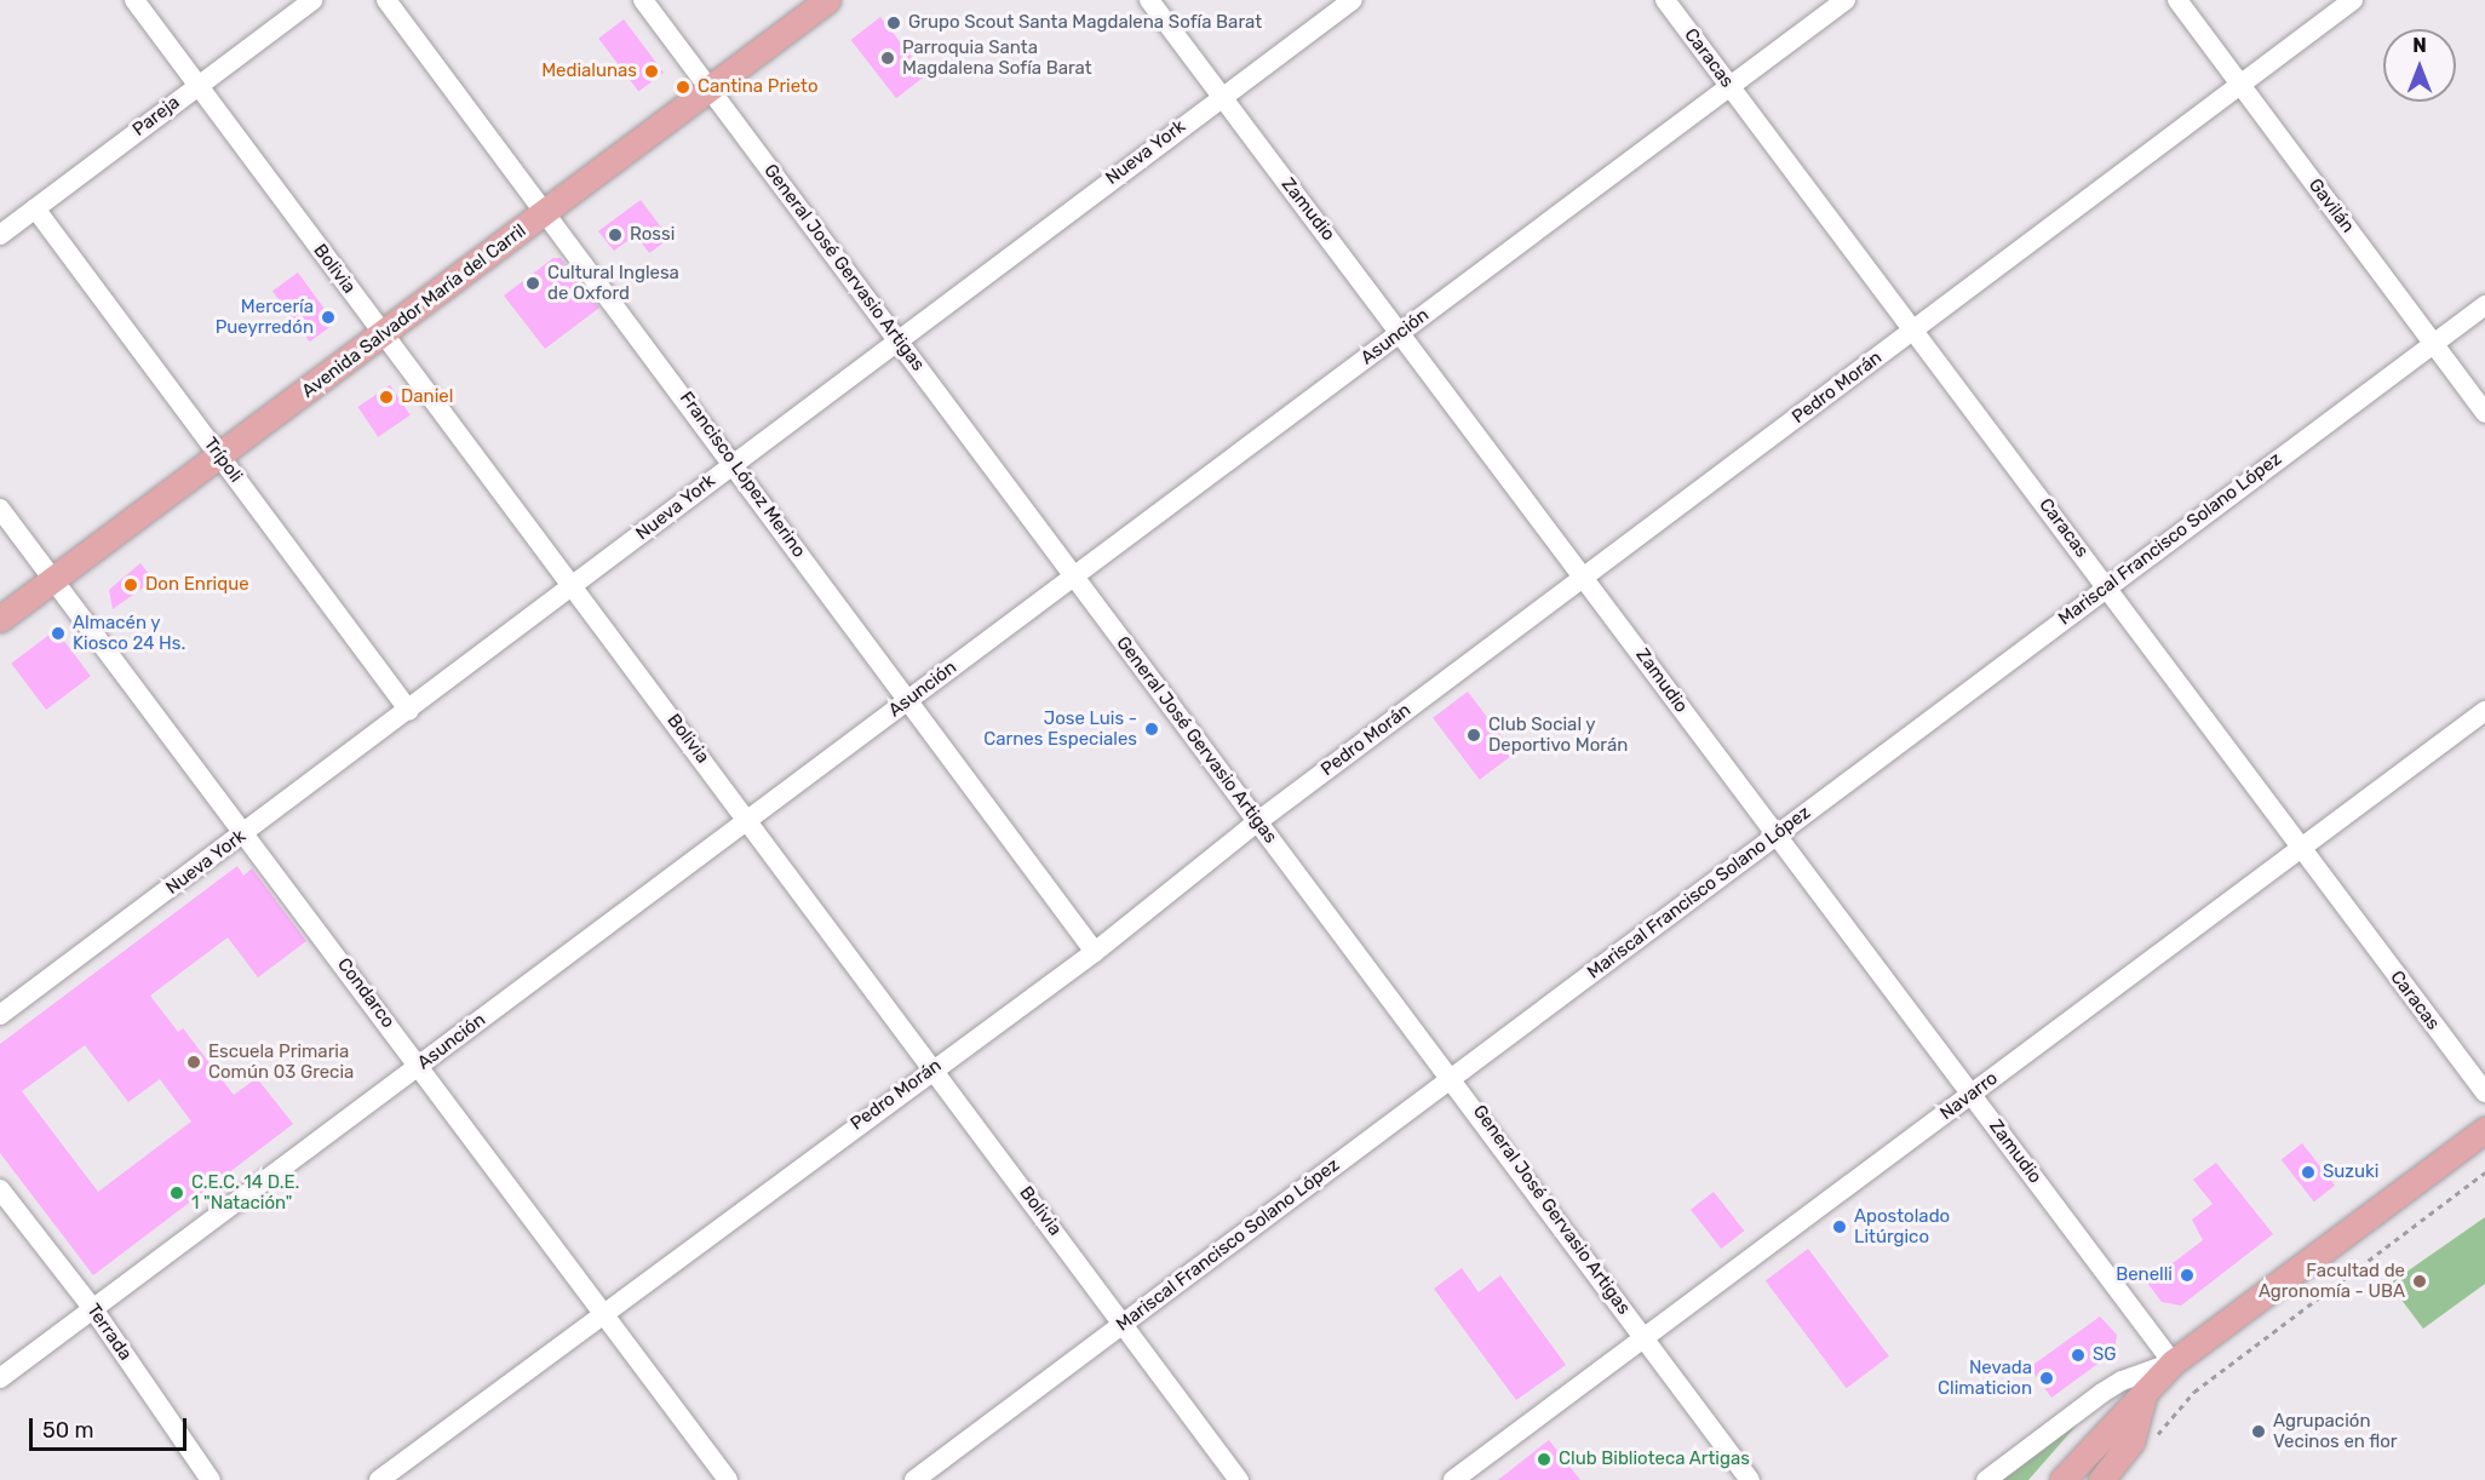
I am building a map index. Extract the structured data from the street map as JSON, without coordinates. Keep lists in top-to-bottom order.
{
  "streets": {
    "main road": ["Avenida Salvador María del Carril"],
    "street": [
      "Caracas",
      "Pareja",
      "Nueva York",
      "Gavilán",
      "Zamudio",
      "General José Gervasio Artigas",
      "Bolivia",
      "Asunción",
      "Pedro Morán",
      "Trípoli",
      "Francisco López Merino",
      "Mariscal Francisco Solano López",
      "Condarco",
      "Navarro",
      "Terrada"
    ]
  },
  "crossings": [
    ["Caracas", "Asunción"],
    ["Caracas", "Pedro Morán"],
    ["Caracas", "Mariscal Francisco Solano López"],
    ["Caracas", "Navarro"],
    ["Pareja", "Bolivia"],
    ["Pareja", "Trípoli"],
    ["Nueva York", "Zamudio"],
    ["Nueva York", "General José Gervasio Artigas"],
    ["Nueva York", "Bolivia"],
    ["Nueva York", "Trípoli"],
    ["Nueva York", "Francisco López Merino"],
    ["Nueva York", "Condarco"],
    ["Gavilán", "Pedro Morán"],
    ["Gavilán", "Mariscal Francisco Solano López"],
    ["Zamudio", "Asunción"],
    ["Zamudio", "Pedro Morán"],
    ["Zamudio", "Mariscal Francisco Solano López"],
    ["Zamudio", "Navarro"],
    ["General José Gervasio Artigas", "Avenida Salvador María del Carril"],
    ["General José Gervasio Artigas", "Asunción"],
    ["General José Gervasio Artigas", "Pedro Morán"],
    ["General José Gervasio Artigas", "Mariscal Francisco Solano López"],
    ["General José Gervasio Artigas", "Navarro"],
    ["Bolivia", "Avenida Salvador María del Carril"],
    ["Bolivia", "Asunción"],
    ["Bolivia", "Pedro Morán"],
    ["Bolivia", "Mariscal Francisco Solano López"],
    ["Avenida Salvador María del Carril", "Trípoli"],
    ["Avenida Salvador María del Carril", "Francisco López Merino"],
    ["Avenida Salvador María del Carril", "Condarco"],
    ["Asunción", "Francisco López Merino"],
    ["Asunción", "Condarco"],
    ["Asunción", "Terrada"],
    ["Pedro Morán", "Francisco López Merino"],
    ["Pedro Morán", "Condarco"]
  ],
  "places": [
    "Grupo Scout Santa Magdalena Sofía Barat",
    "Parroquia Santa Magdalena Sofía Barat",
    "Medialunas",
    "Cantina Prieto",
    "Rossi",
    "Cultural Inglesa de Oxford",
    "Mercería Pueyrredón",
    "Daniel",
    "Don Enrique",
    "Almacén y Kiosco 24 Hs.",
    "Jose Luis - Carnes Especiales",
    "Club Social y Deportivo Morán",
    "Escuela Primaria Común 03 Grecia",
    "Suzuki",
    "C.E.C. 14 D.E. 1 \"Natación\"",
    "Apostolado Litúrgico",
    "Benelli",
    "Facultad de Agronomía - UBA",
    "SG",
    "Nevada Climaticion",
    "Agrupación Vecinos en flor",
    "Club Biblioteca Artigas"
  ],
  "scale_bar": "50 m",
  "north": "top"
}
